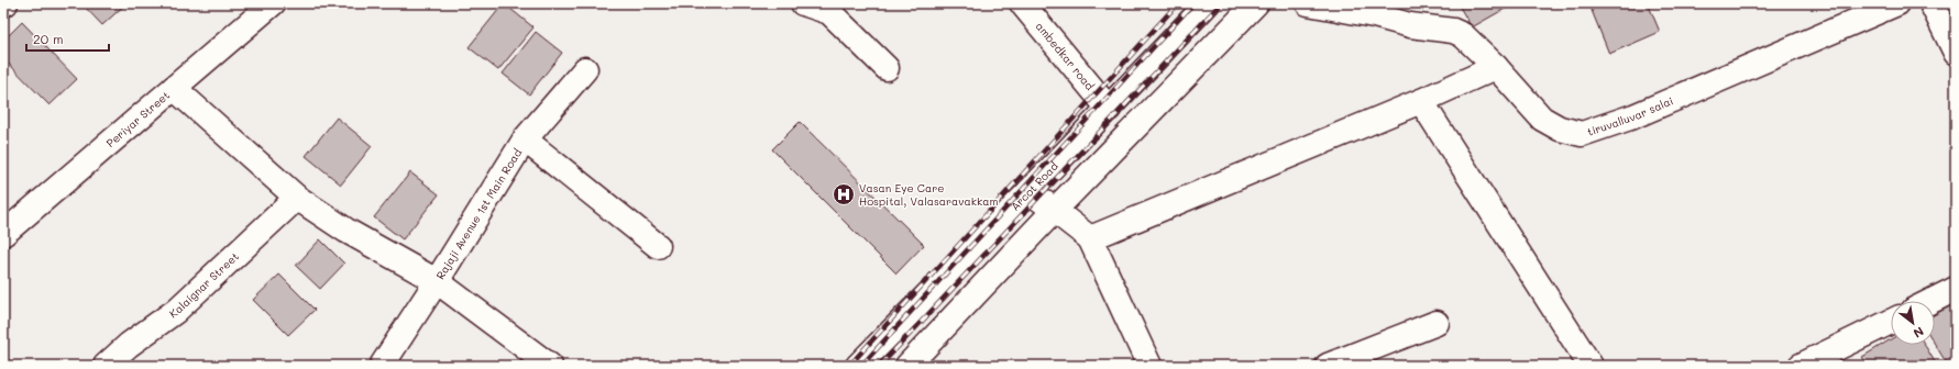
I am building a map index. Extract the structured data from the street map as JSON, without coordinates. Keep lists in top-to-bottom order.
{
  "streets": {
    "street": [
      "ambedkar road",
      "tiruvalluvar salai",
      "Periyar Street",
      "Arcot Road",
      "Rajaji Avenue 1st Main Road",
      "Kalaignar Street"
    ]
  },
  "crossings": [
    ["ambedkar road", "Arcot Road"]
  ],
  "places": {
    "hospital": ["Vasan Eye Care Hospital, Valasaravakkam"]
  },
  "scale_bar": "20 m",
  "north": "bottom right"
}
